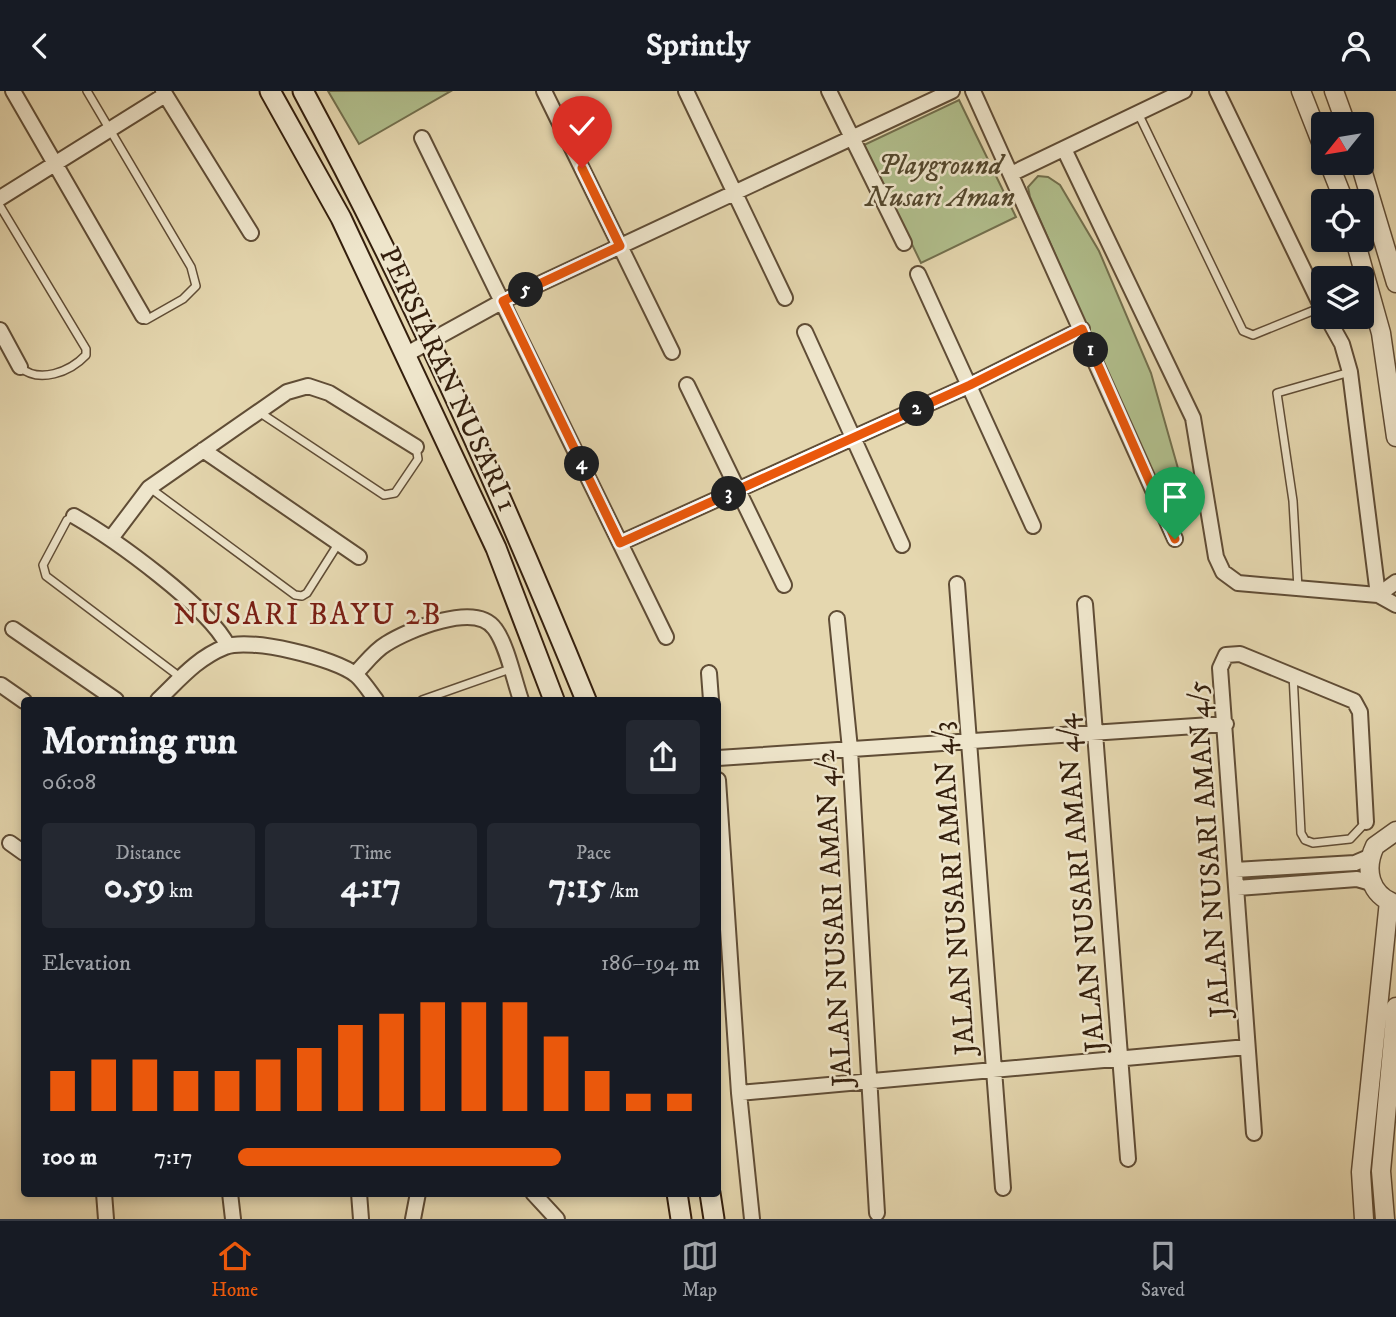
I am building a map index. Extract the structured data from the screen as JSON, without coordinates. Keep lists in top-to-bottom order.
{
  "streets": {
    "main road": ["PERSIARAN NUSARI 1"],
    "street": [
      "JALAN NUSARI AMAN 4/5",
      "JALAN NUSARI AMAN 4/4",
      "JALAN NUSARI AMAN 4/3",
      "JALAN NUSARI AMAN 4/2"
    ]
  },
  "districts": ["NUSARI BAYU 2B"],
  "parks": ["Playground Nusari Aman"],
  "north": "bottom left",
  "page": {
    "header": "Sprintly",
    "pins": [
      "5",
      "1",
      "2",
      "4",
      "3"
    ],
    "heading": ["Morning run", "06:08"],
    "stats": [
      ["Distance", "0.59 km"],
      ["Time", "4:17"],
      ["Pace", "7:15 /km"]
    ],
    "chart": ["Elevation", "186–194 m"],
    "list": [
      {
        "name": "100 m",
        "note": "7:17"
      }
    ],
    "tabs": ["Home", "Map", "Saved"]
  }
}
